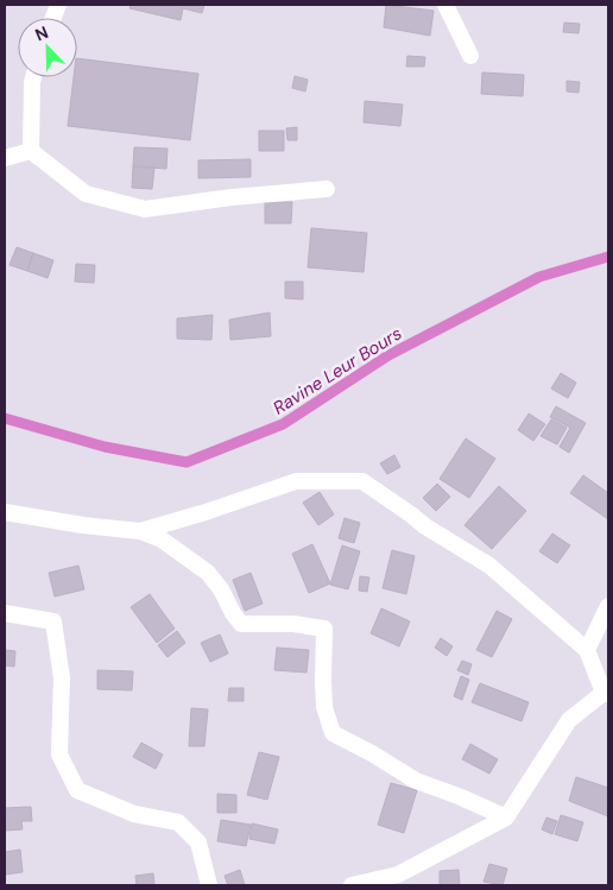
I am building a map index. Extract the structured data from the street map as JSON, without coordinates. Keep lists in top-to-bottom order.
{
  "water": ["Ravine Leur Bours"],
  "north": "top left"
}
